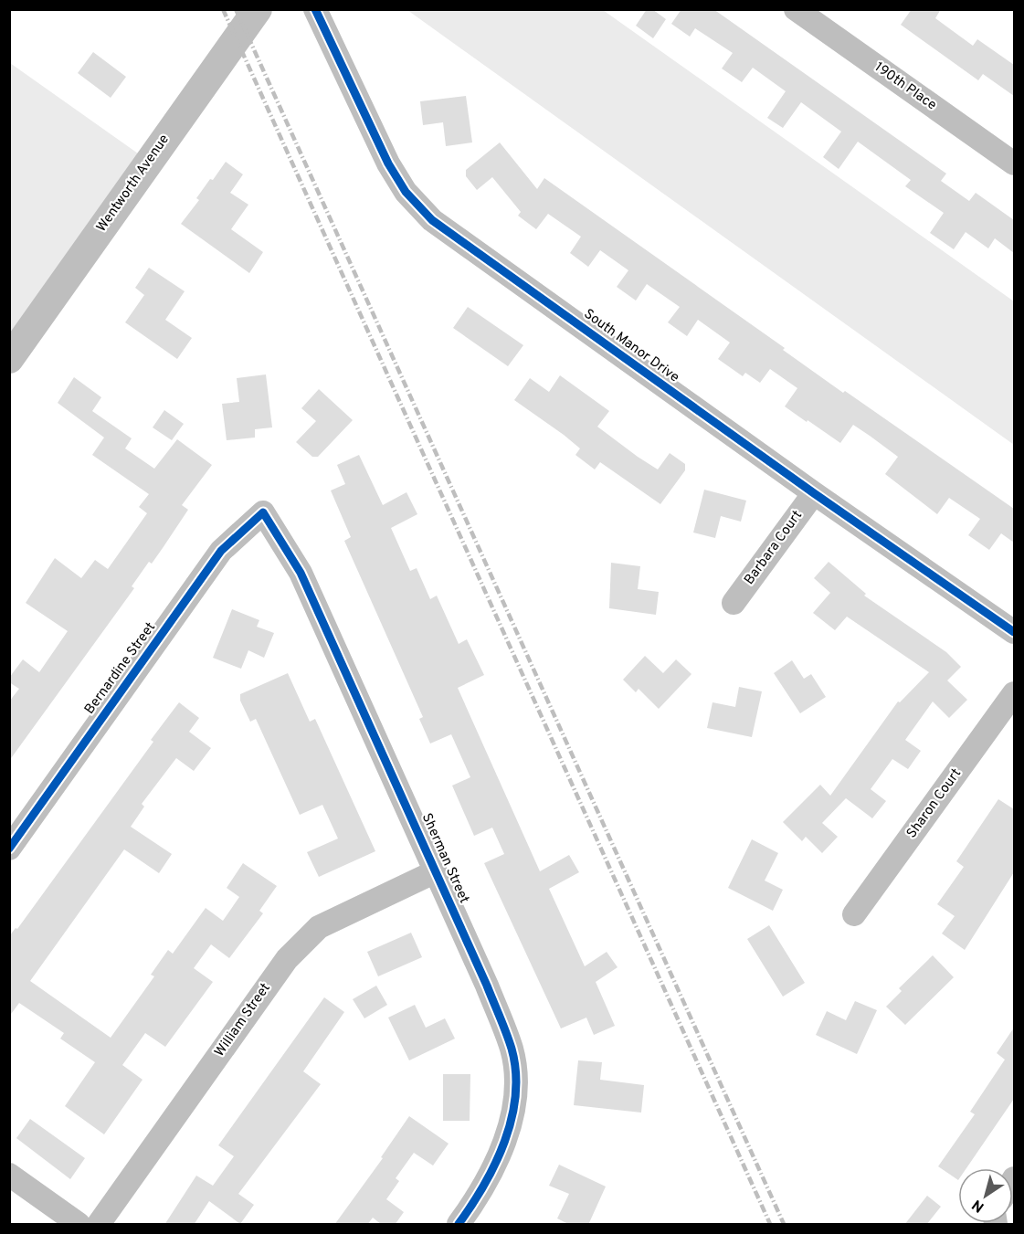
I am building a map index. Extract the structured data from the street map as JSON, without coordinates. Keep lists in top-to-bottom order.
{
  "streets": {
    "street": [
      "190th Place",
      "Wentworth Avenue",
      "South Manor Drive",
      "Barbara Court",
      "Bernardine Street",
      "Sharon Court",
      "Sherman Street",
      "William Street"
    ]
  },
  "crossings": [
    ["South Manor Drive", "Barbara Court"],
    ["Bernardine Street", "Sherman Street"],
    ["Sherman Street", "William Street"]
  ],
  "north": "bottom left"
}
